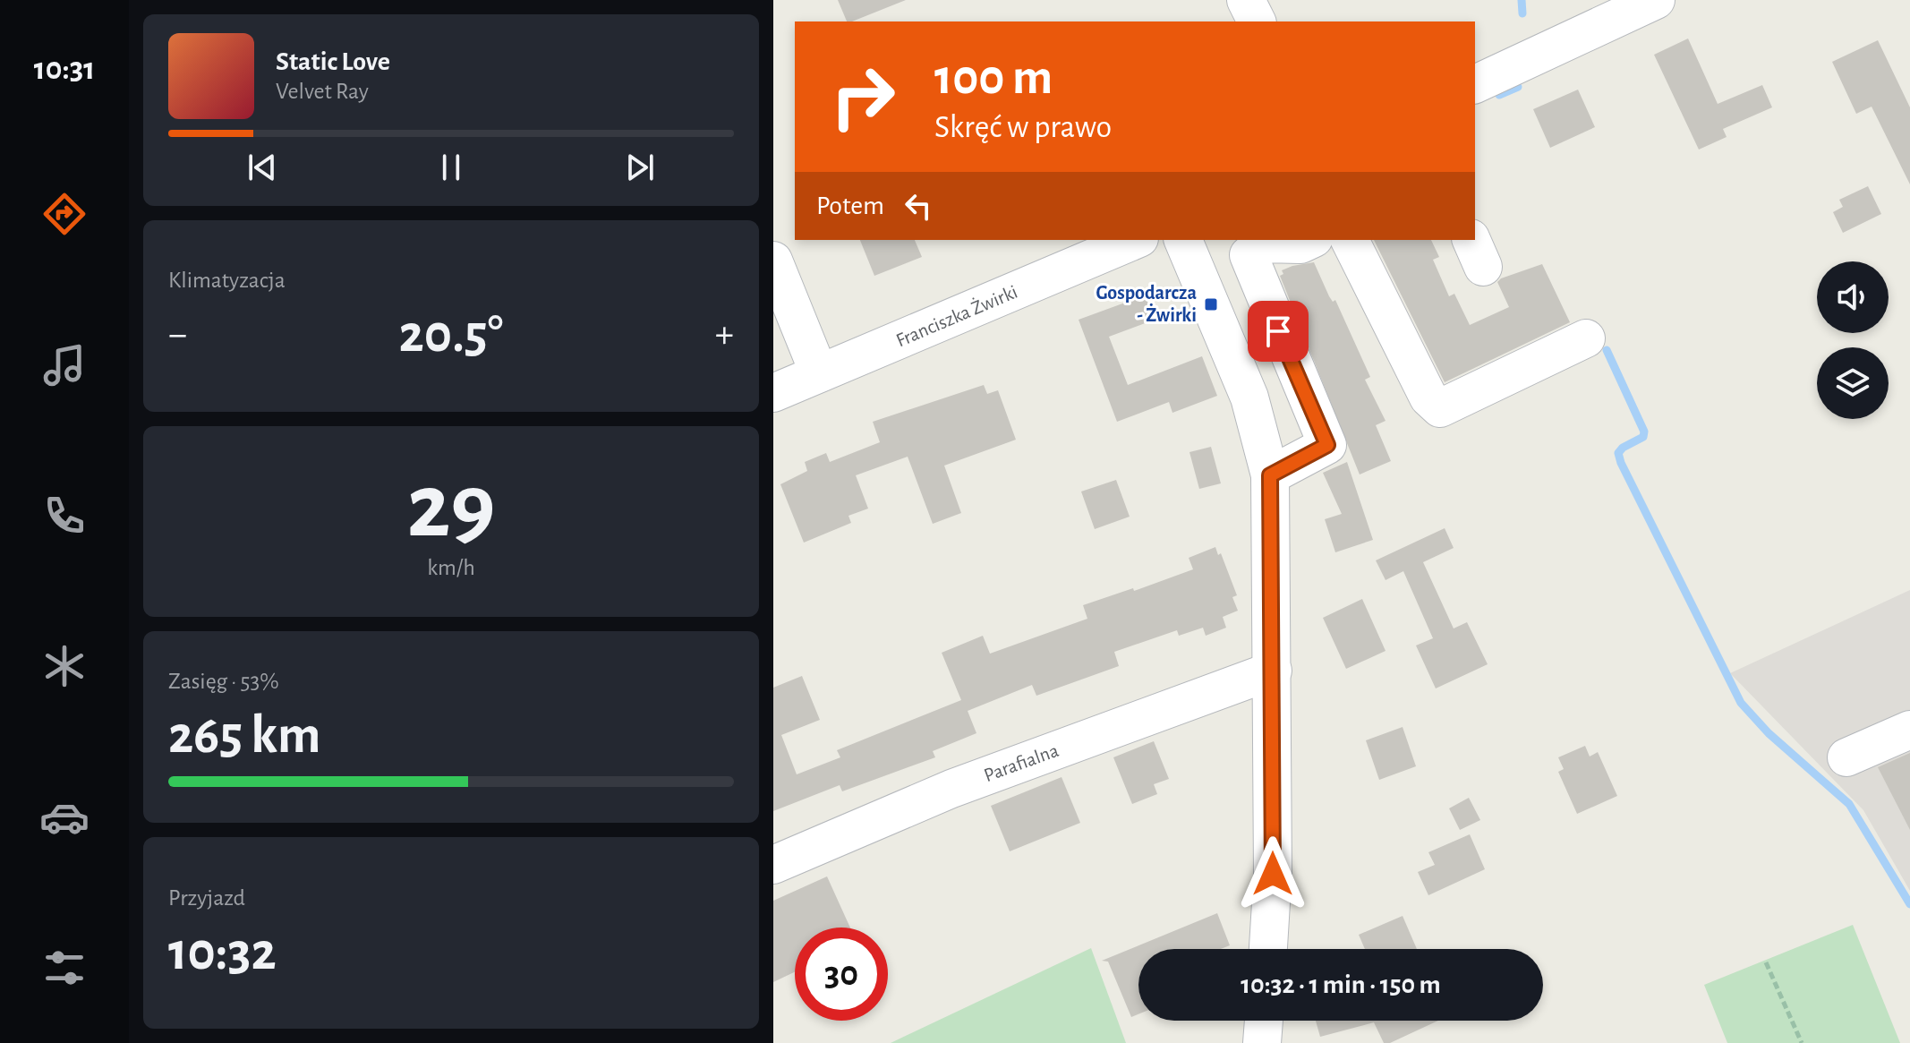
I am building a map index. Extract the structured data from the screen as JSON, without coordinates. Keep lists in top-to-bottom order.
{
  "streets": {
    "street": ["Franciszka Żwirki", "Parafialna"]
  },
  "places": {
    "transit": ["Gospodarcza - Żwirki"]
  },
  "page": {
    "tabs": "10:31",
    "turn": ["100 m", "Skręć w prawo"],
    "song": ["Static Love", "Velvet Ray"],
    "then": "Potem",
    "tile": [
      "Klimatyzacja",
      ["29", "km/h"],
      ["Zasięg · 53%", "265 km"],
      ["Przyjazd", "10:32"]
    ],
    "heat": ["−", "20.5°", "+"],
    "limit": "30",
    "trip": "10:32 · 1 min · 150 m"
  }
}
